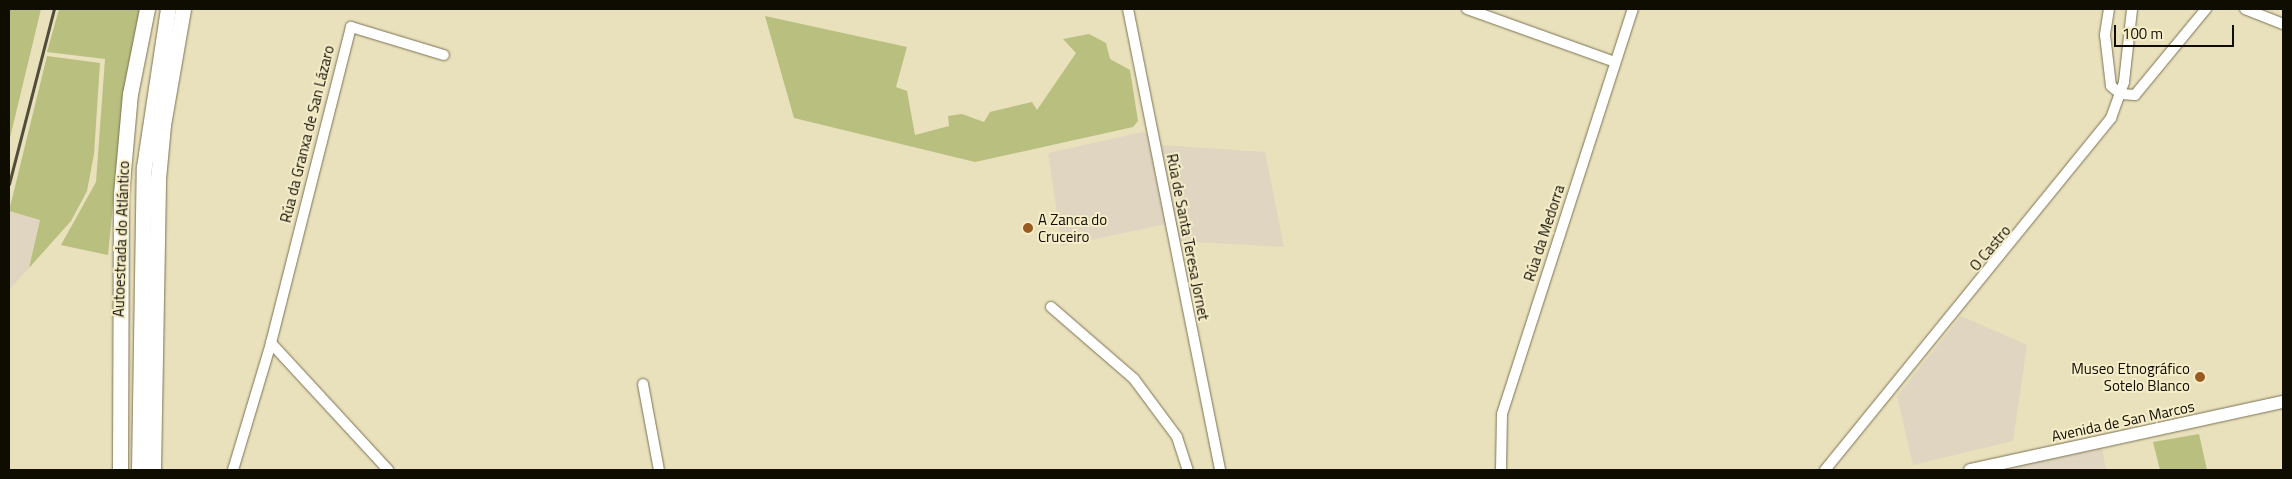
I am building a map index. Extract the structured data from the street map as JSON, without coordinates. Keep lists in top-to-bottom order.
{
  "streets": {
    "highway": ["Autoestrada do Atlántico"],
    "main road": ["Avenida de San Marcos"],
    "street": [
      "Rúa da Granxa de San Lázaro",
      "Rúa da Medorra",
      "Rúa de Santa Teresa Jornet",
      "O Castro"
    ]
  },
  "places": ["A Zanca do Cruceiro", "Museo Etnográfico Sotelo Blanco"],
  "scale_bar": "100 m"
}
